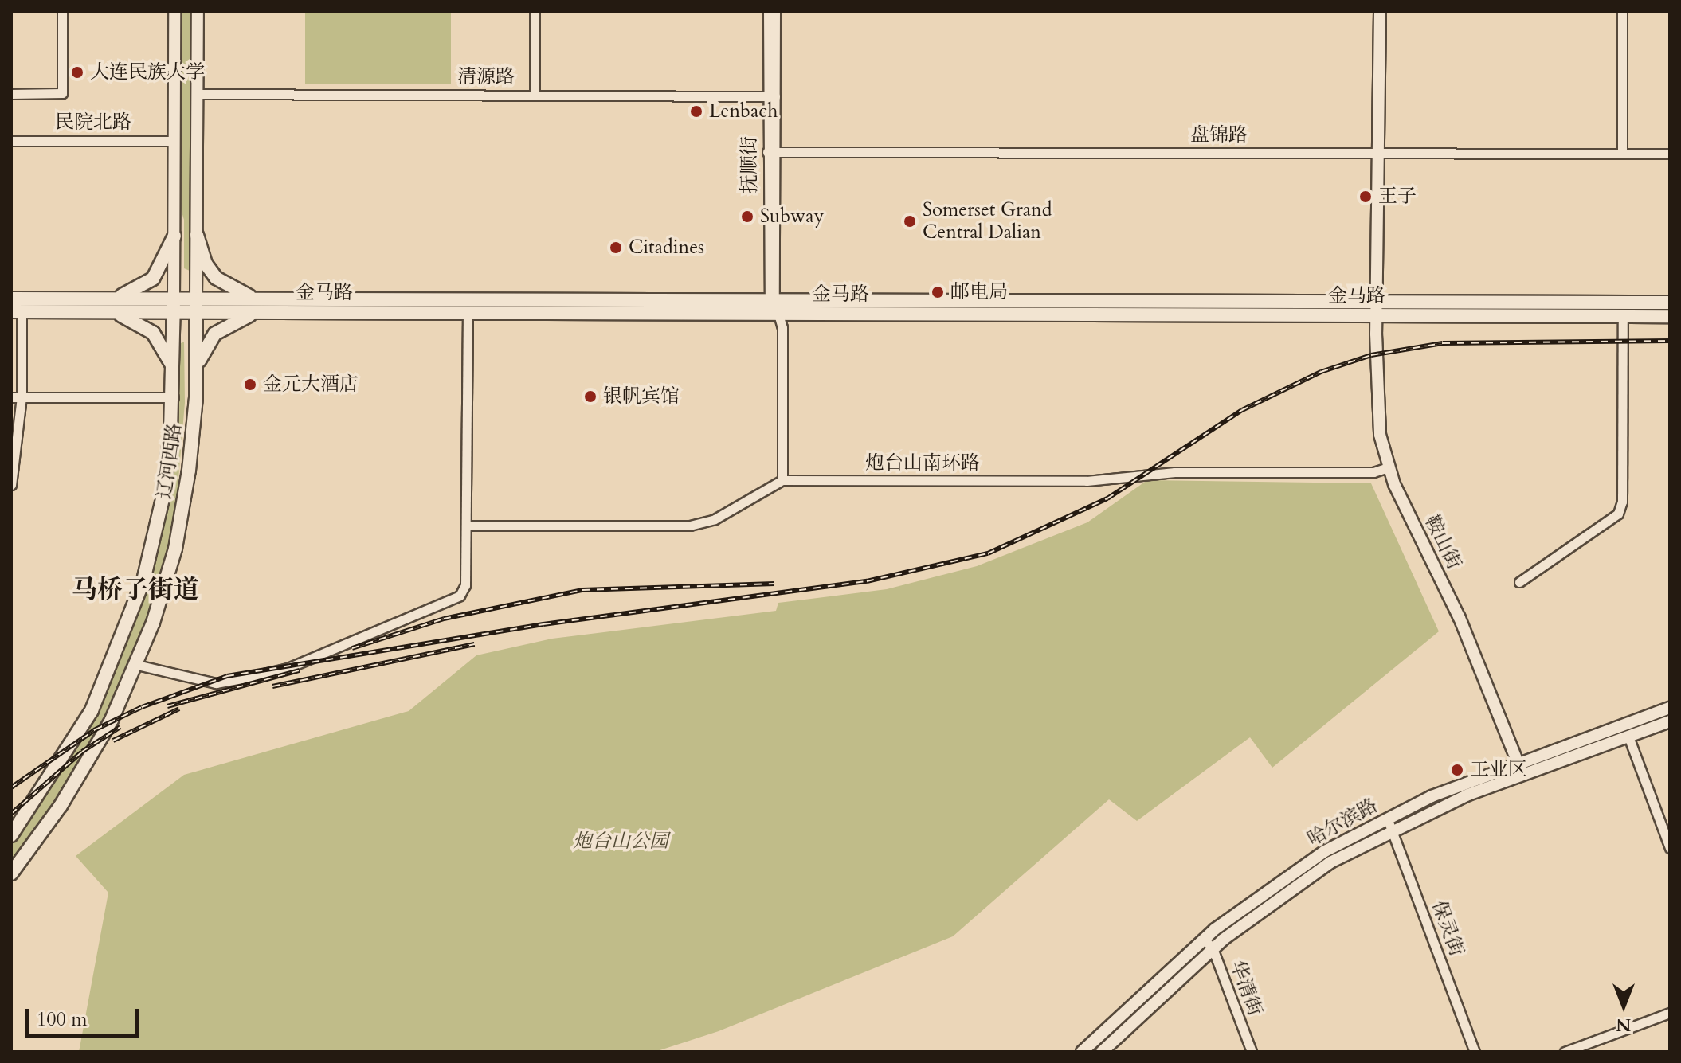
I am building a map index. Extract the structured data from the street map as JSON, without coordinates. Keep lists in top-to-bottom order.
{
  "streets": {
    "main road": ["金马路", "辽河西路"],
    "street": [
      "清源路",
      "民院北路",
      "盘锦路",
      "抚顺街",
      "炮台山南环路",
      "鞍山街",
      "哈尔滨路",
      "保灵街",
      "华清街"
    ]
  },
  "crossings": [
    ["清源路", "抚顺街"],
    ["清源路", "辽河西路"],
    ["民院北路", "辽河西路"],
    ["盘锦路", "抚顺街"],
    ["盘锦路", "鞍山街"],
    ["抚顺街", "金马路"],
    ["抚顺街", "炮台山南环路"],
    ["金马路", "辽河西路"],
    ["金马路", "鞍山街"],
    ["炮台山南环路", "鞍山街"],
    ["鞍山街", "哈尔滨路"],
    ["哈尔滨路", "保灵街"],
    ["哈尔滨路", "华清街"]
  ],
  "districts": ["马桥子街道"],
  "parks": ["炮台山公园"],
  "places": [
    "大连民族大学",
    "Lenbach",
    "王子",
    "Subway",
    "Somerset Grand Central Dalian",
    "Citadines",
    "邮电局",
    "金元大酒店",
    "银帆宾馆",
    "工业区"
  ],
  "scale_bar": "100 m",
  "north": "bottom"
}
